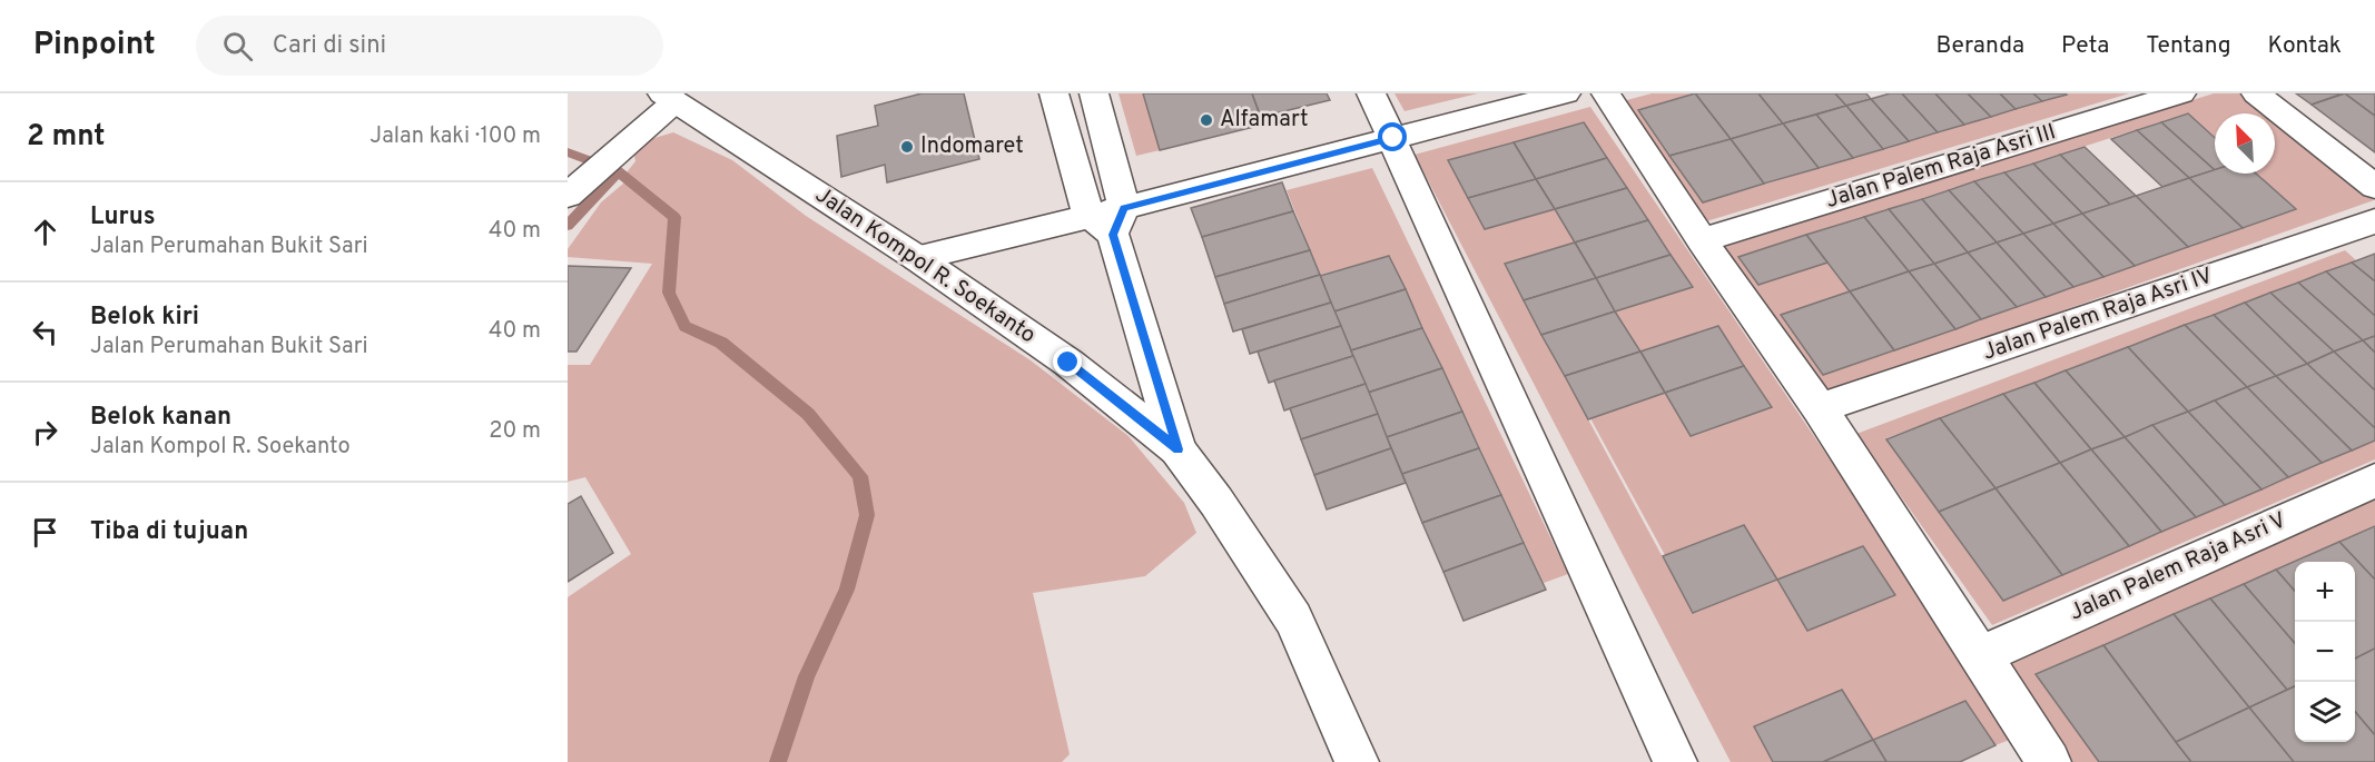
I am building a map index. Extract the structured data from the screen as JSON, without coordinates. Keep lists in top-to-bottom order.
{
  "streets": {
    "street": [
      "Jalan Palem Raja Asri III",
      "Jalan Kompol R. Soekanto",
      "Jalan Palem Raja Asri IV",
      "Jalan Palem Raja Asri V"
    ]
  },
  "places": ["Alfamart", "Indomaret"],
  "north": "top left",
  "page": {
    "header": "Pinpoint",
    "search": "Cari di sini",
    "nav": [
      "Beranda",
      "Peta",
      "Tentang",
      "Kontak"
    ],
    "heading": ["2 mnt", "Jalan kaki · 100 m"],
    "list": [
      ["Lurus", "Jalan Perumahan Bukit Sari", "40 m"],
      ["Belok kiri", "Jalan Perumahan Bukit Sari", "40 m"],
      ["Belok kanan", "Jalan Kompol R. Soekanto", "20 m"],
      "Tiba di tujuan"
    ],
    "map_buttons": ["+", "−"]
  }
}
